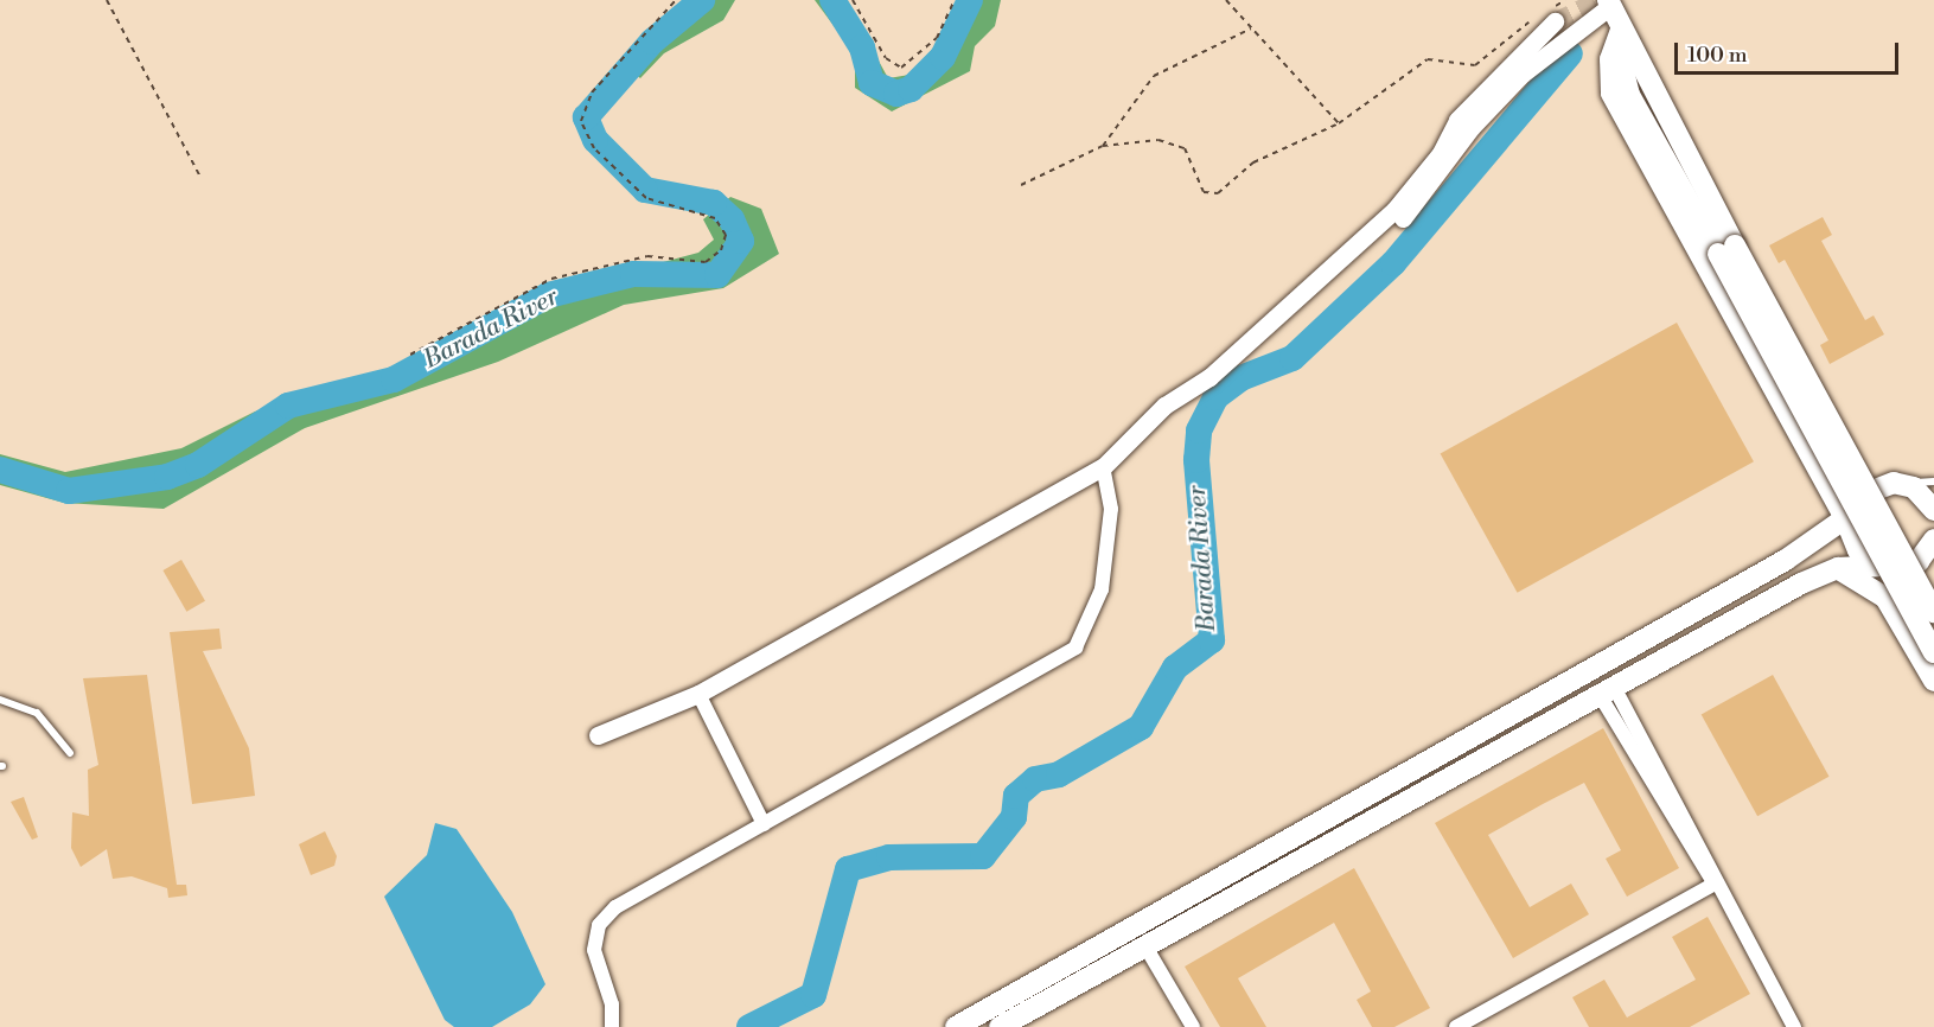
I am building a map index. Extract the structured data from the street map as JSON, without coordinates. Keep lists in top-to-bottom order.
{
  "water": ["Barada River"],
  "scale_bar": "100 m"
}
